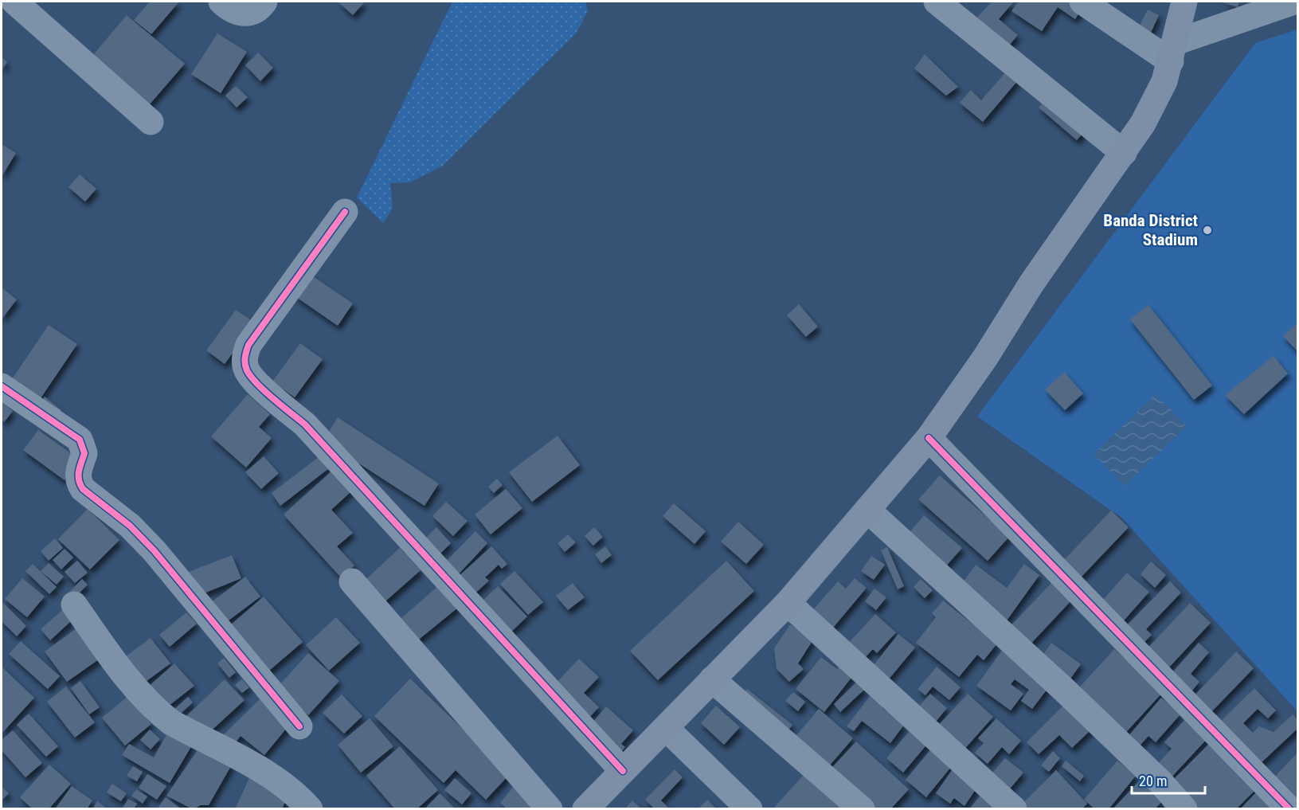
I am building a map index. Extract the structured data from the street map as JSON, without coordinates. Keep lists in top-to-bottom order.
{
  "places": ["Banda District Stadium"],
  "scale_bar": "20 m"
}
